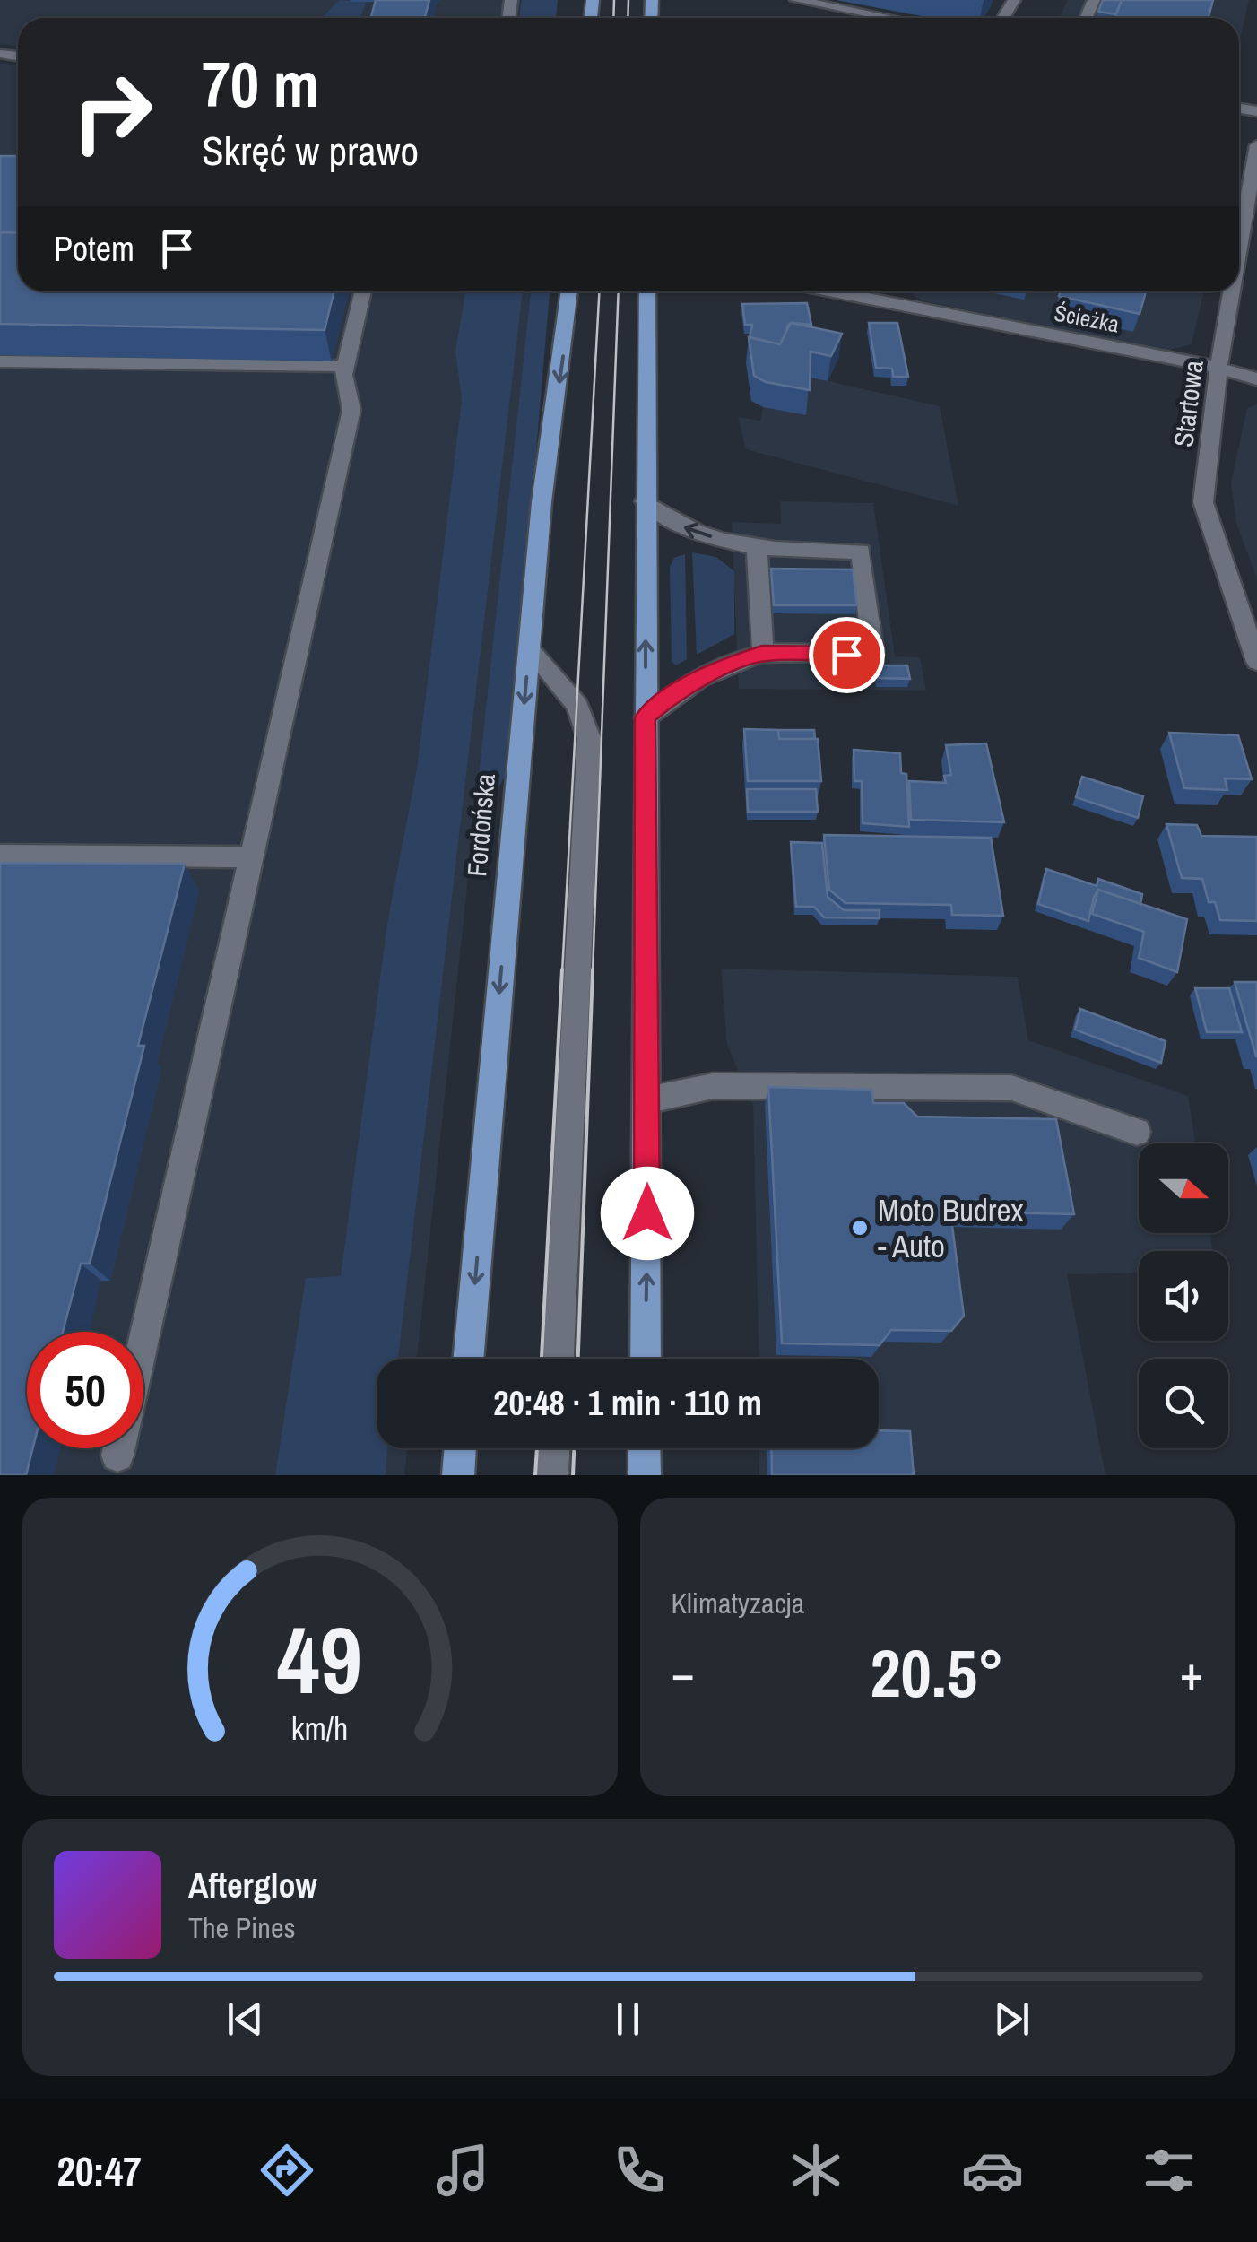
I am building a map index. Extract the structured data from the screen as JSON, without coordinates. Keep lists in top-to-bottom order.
{
  "streets": {
    "main road": ["Fordońska"],
    "street": ["Ścieżka", "Startowa"]
  },
  "crossings": [
    ["Ścieżka", "Startowa"]
  ],
  "places": ["Moto Budrex - Auto"],
  "north": "right",
  "page": {
    "turn": ["70 m", "Skręć w prawo"],
    "then": "Potem",
    "limit": "50",
    "trip": "20:48 · 1 min · 110 m",
    "tile": "Klimatyzacja",
    "heat": ["−", "20.5°", "+"],
    "song": ["Afterglow", "The Pines"],
    "tabs": "20:47",
    "gauge": ["49", "km/h"]
  }
}
